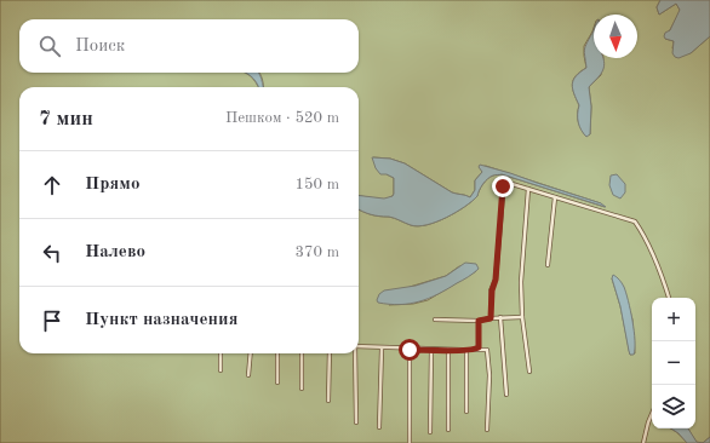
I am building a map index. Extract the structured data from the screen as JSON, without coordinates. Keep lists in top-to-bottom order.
{
  "north": "bottom",
  "page": {
    "search": "Поиск",
    "heading": ["7 мин", "Пешком · 520 m"],
    "list": [
      ["Прямо", "150 m"],
      ["Налево", "370 m"],
      "Пункт назначения"
    ],
    "map_buttons": ["+", "−"]
  }
}
